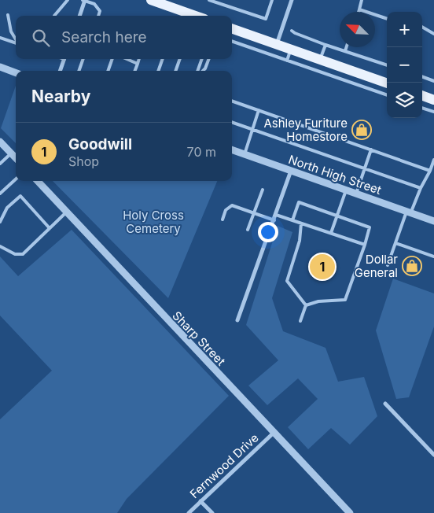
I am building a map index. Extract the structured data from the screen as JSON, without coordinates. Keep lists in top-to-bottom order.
{
  "streets": {
    "street": ["North High Street", "Sharp Street", "Fernwood Drive"]
  },
  "crossings": [
    ["Sharp Street", "Fernwood Drive"]
  ],
  "parks": ["Holy Cross Cemetery"],
  "places": {
    "shop": ["Ashley Furiture Homestore", "Dollar General"]
  },
  "north": "top left",
  "page": {
    "map_buttons": ["+", "−"],
    "search": "Search here",
    "heading": "Nearby",
    "list": [
      {
        "mark": "1",
        "name": "Goodwill",
        "note": "Shop",
        "value": "70 m"
      }
    ],
    "pins": "1"
  }
}
